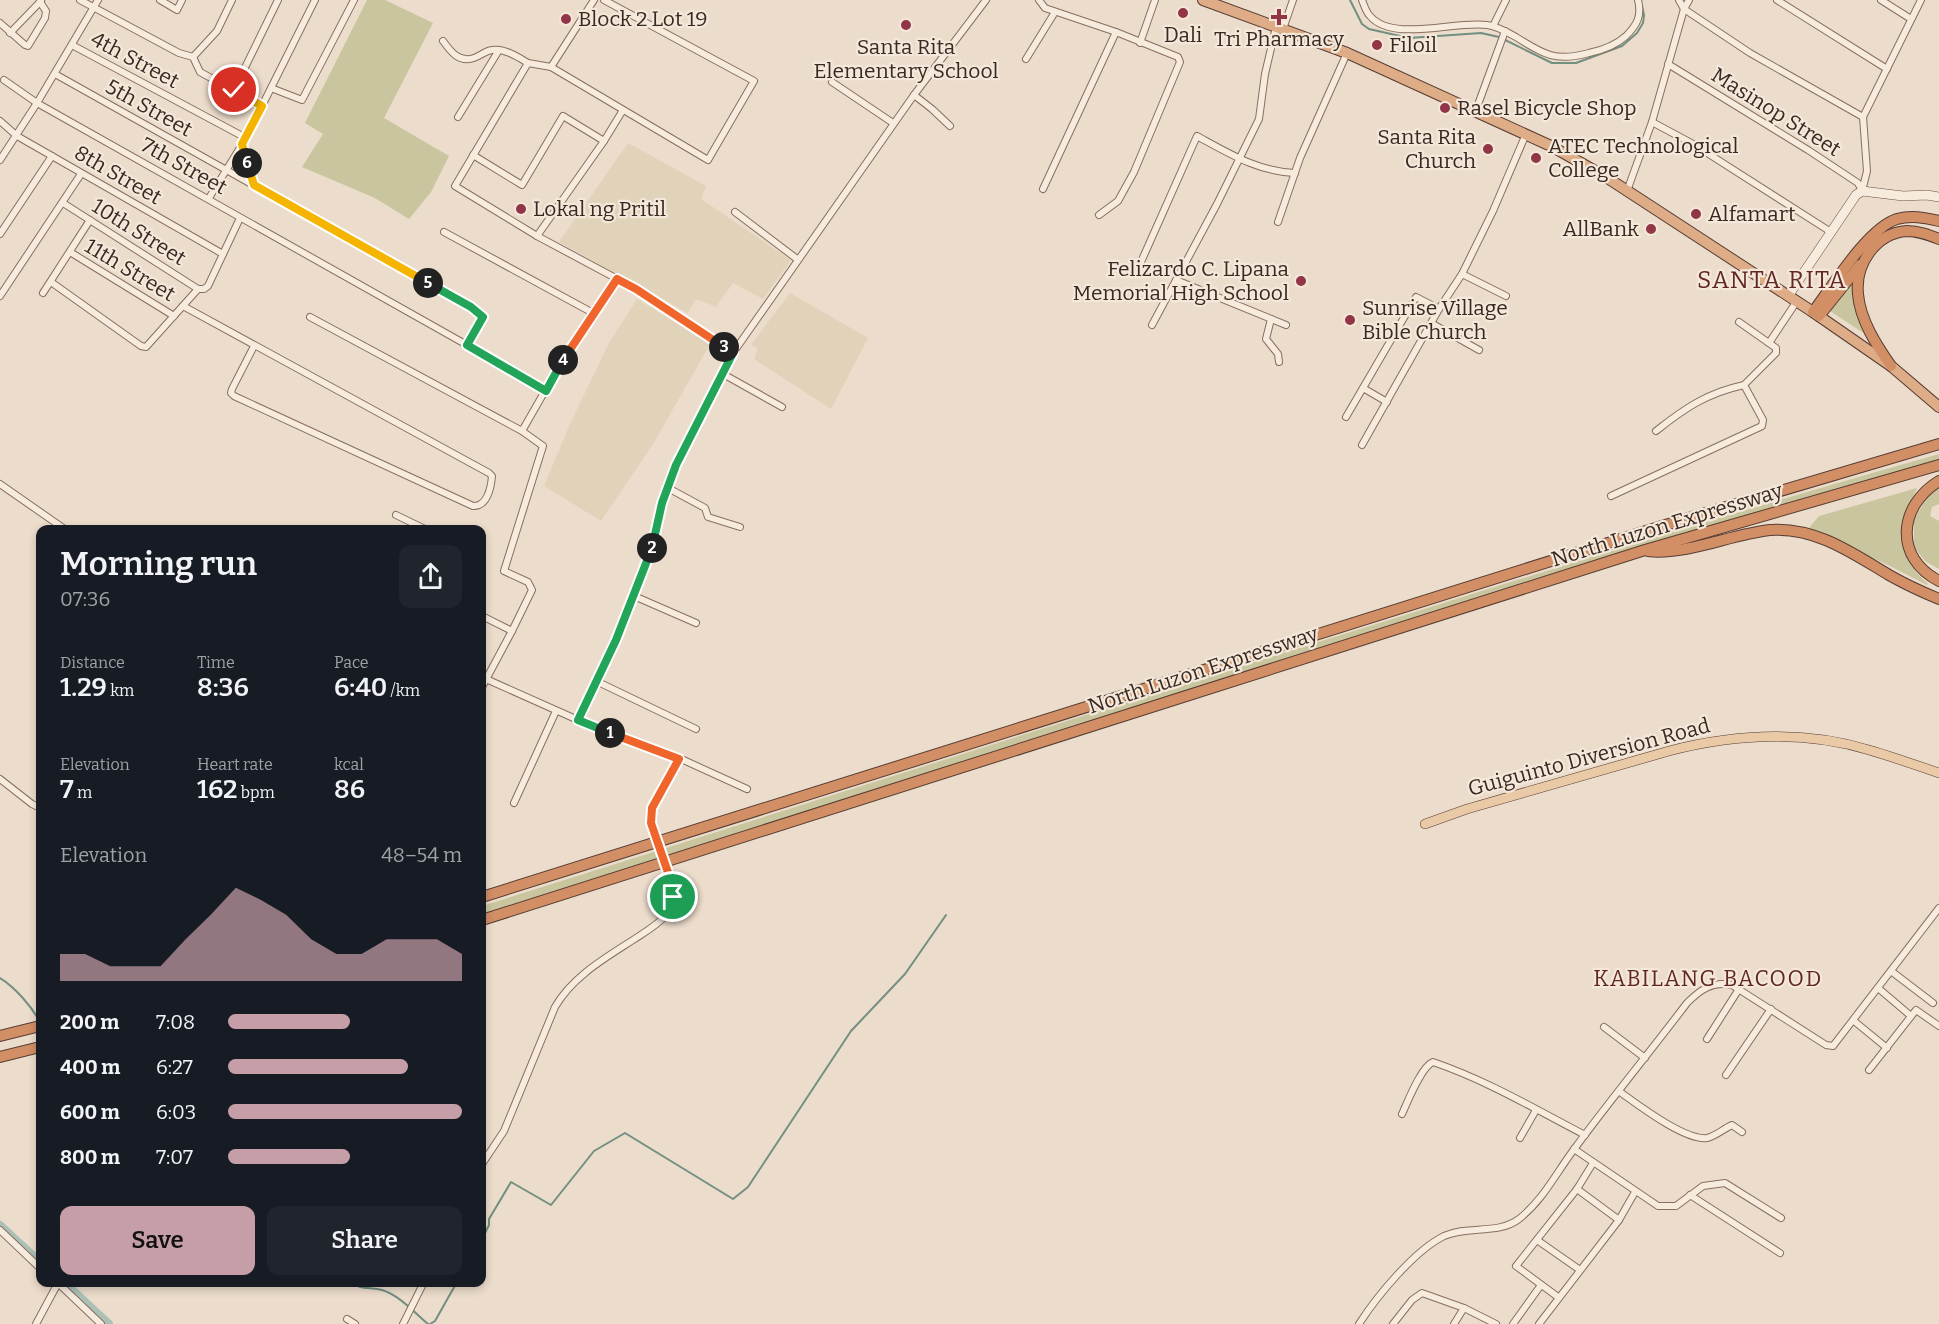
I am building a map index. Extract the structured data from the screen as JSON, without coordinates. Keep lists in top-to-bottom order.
{
  "streets": {
    "highway": ["North Luzon Expressway"],
    "main road": ["Guiguinto Diversion Road"],
    "street": [
      "4th Street",
      "5th Street",
      "Masinop Street",
      "7th Street",
      "8th Street",
      "10th Street",
      "11th Street"
    ]
  },
  "crossings": [
    ["5th Street", "7th Street"]
  ],
  "districts": ["SANTA RITA", "KABILANG BACOOD"],
  "places": {
    "other": [
      "Dali",
      "Block 2 Lot 19",
      "Santa Rita Elementary School",
      "Filoil",
      "Rasel Bicycle Shop",
      "Santa Rita Church",
      "ATEC Technological College",
      "Lokal ng Pritil",
      "Alfamart",
      "AllBank",
      "Felizardo C. Lipana Memorial High School",
      "Sunrise Village Bible Church"
    ],
    "health": ["Tri Pharmacy"]
  },
  "page": {
    "pins": [
      "6",
      "5",
      "3",
      "4",
      "2",
      "1"
    ],
    "heading": ["Morning run", "07:36"],
    "stats": [
      ["Distance", "1.29 km"],
      ["Time", "8:36"],
      ["Pace", "6:40 /km"],
      ["Elevation", "7 m"],
      ["Heart rate", "162 bpm"],
      ["kcal", "86"]
    ],
    "chart": ["Elevation", "48–54 m"],
    "list": [
      {
        "name": "200 m",
        "note": "7:08"
      },
      {
        "name": "400 m",
        "note": "6:27"
      },
      {
        "name": "600 m",
        "note": "6:03"
      },
      {
        "name": "800 m",
        "note": "7:07"
      }
    ],
    "buttons": ["Save", "Share"]
  }
}
